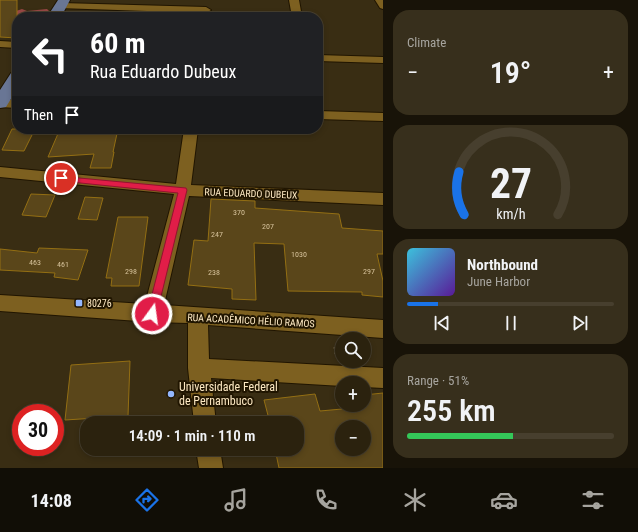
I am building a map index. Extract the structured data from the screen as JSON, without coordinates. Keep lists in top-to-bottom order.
{
  "streets": {
    "street": ["RUA EDUARDO DUBEUX", "RUA ACADÊMICO HÉLIO RAMOS"]
  },
  "places": {
    "transit": ["80276"],
    "other": ["Universidade Federal de Pernambuco"]
  },
  "house_numbers": [
    "370",
    "207",
    "247",
    "1030",
    "463",
    "461",
    "298",
    "297",
    "238"
  ],
  "page": {
    "tile": [
      "Climate",
      ["Range · 51%", "255 km"]
    ],
    "turn": ["60 m", "Rua Eduardo Dubeux"],
    "heat": ["−", "19°", "+"],
    "then": "Then",
    "song": ["Northbound", "June Harbor"],
    "map_buttons": ["+", "−"],
    "limit": "30",
    "trip": "14:09 · 1 min · 110 m",
    "tabs": "14:08",
    "gauge": ["27", "km/h"]
  }
}
